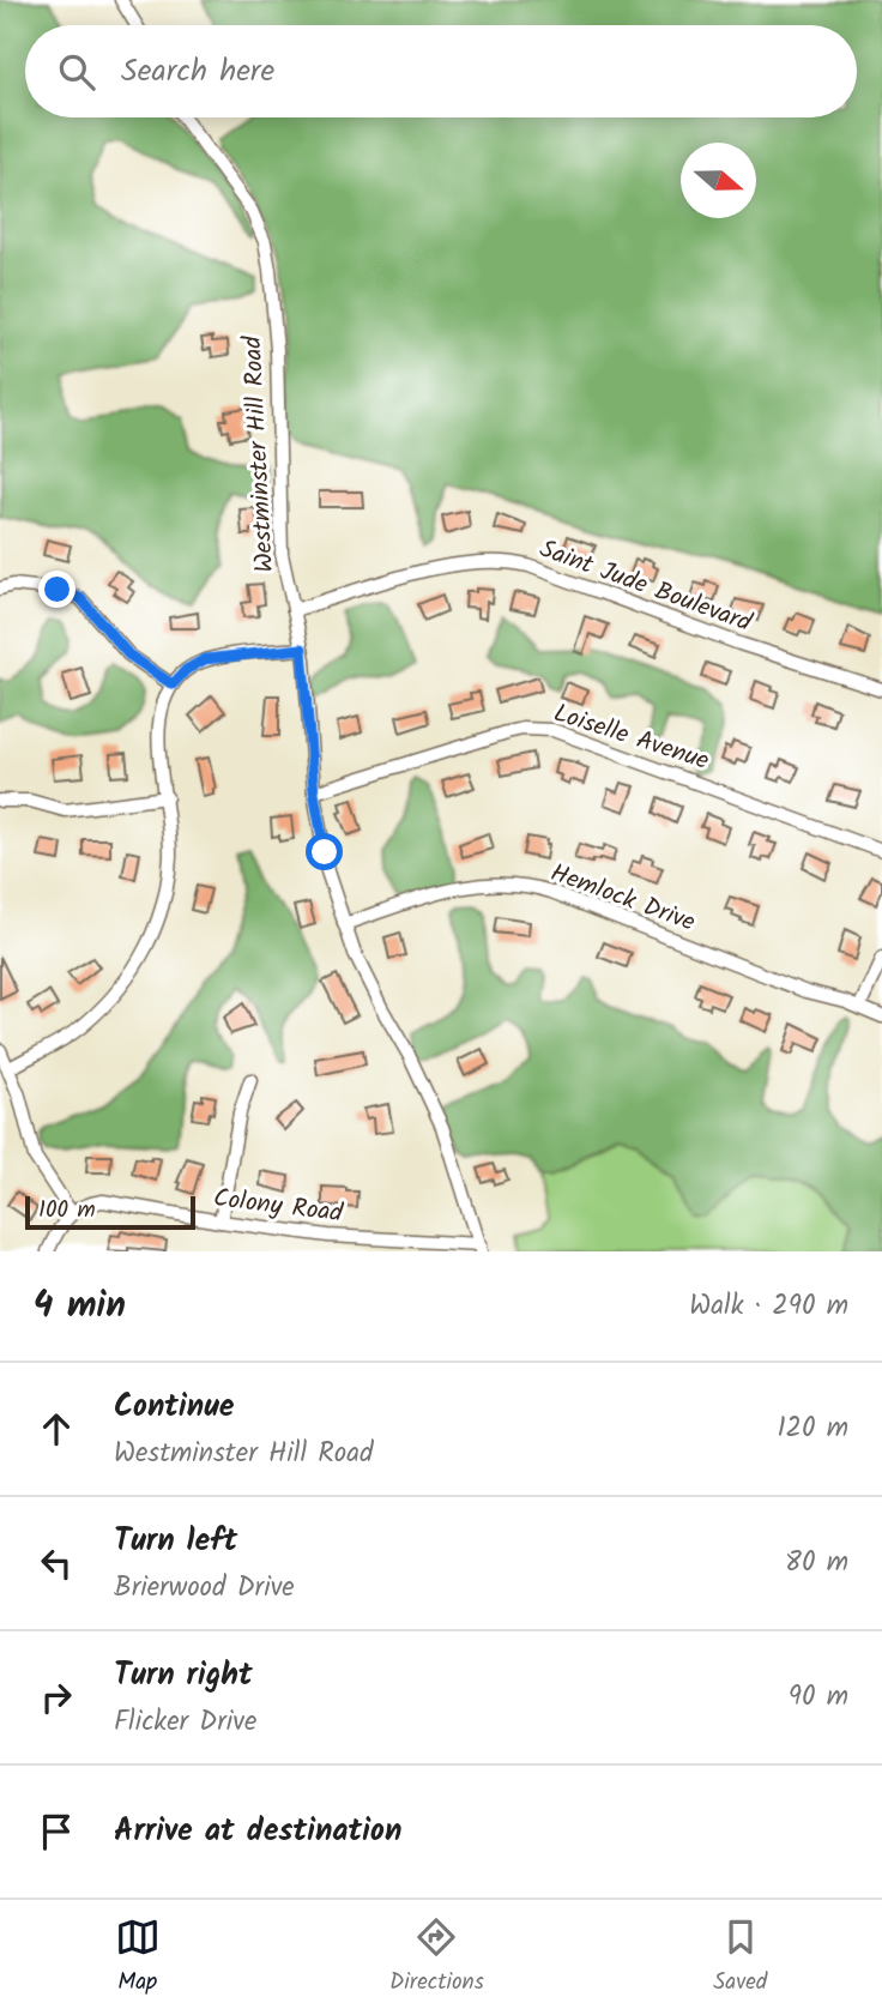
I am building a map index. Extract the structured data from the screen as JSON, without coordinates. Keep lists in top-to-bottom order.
{
  "streets": {
    "street": [
      "Westminster Hill Road",
      "Saint Jude Boulevard",
      "Loiselle Avenue",
      "Hemlock Drive",
      "Colony Road"
    ]
  },
  "crossings": [
    ["Westminster Hill Road", "Saint Jude Boulevard"],
    ["Westminster Hill Road", "Loiselle Avenue"],
    ["Westminster Hill Road", "Hemlock Drive"],
    ["Westminster Hill Road", "Colony Road"]
  ],
  "scale_bar": "100 m",
  "north": "right",
  "page": {
    "search": "Search here",
    "scale": "100 m",
    "heading": ["4 min", "Walk · 290 m"],
    "list": [
      ["Continue", "Westminster Hill Road", "120 m"],
      ["Turn left", "Brierwood Drive", "80 m"],
      ["Turn right", "Flicker Drive", "90 m"],
      "Arrive at destination"
    ],
    "nav": ["Map", "Directions", "Saved"]
  }
}
